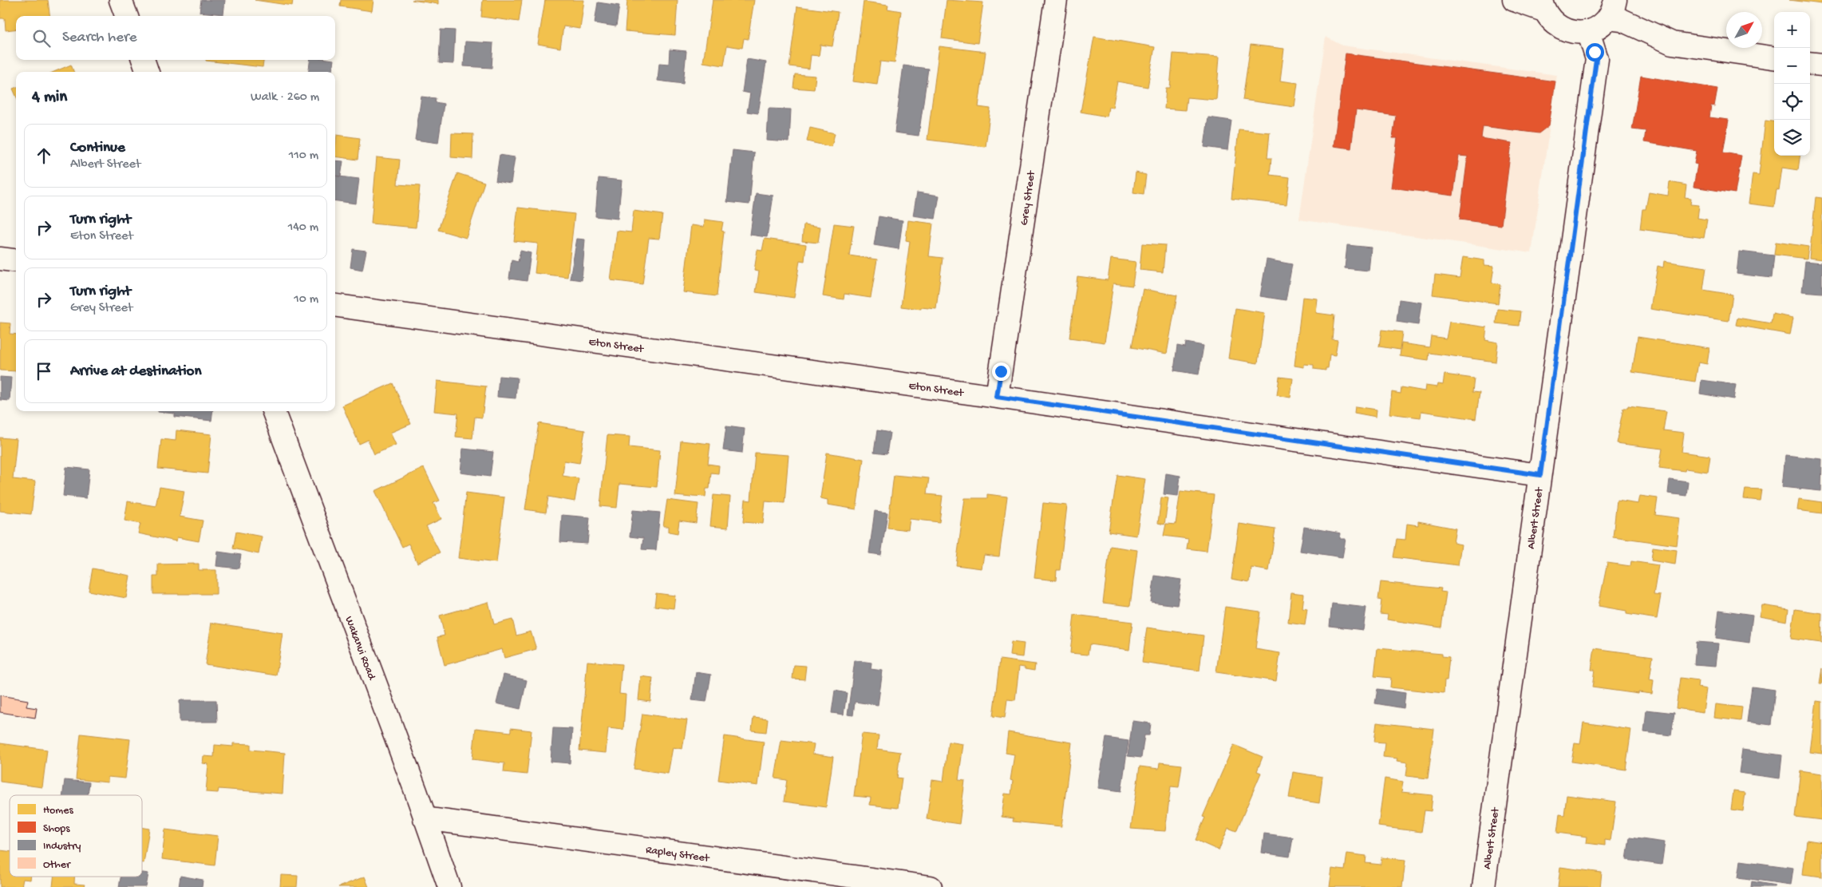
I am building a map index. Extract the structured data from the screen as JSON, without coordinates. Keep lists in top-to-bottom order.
{
  "streets": {
    "street": [
      "Grey Street",
      "Eton Street",
      "Albert Street",
      "Wakanui Road",
      "Rapley Street"
    ]
  },
  "crossings": [
    ["Grey Street", "Eton Street"],
    ["Eton Street", "Albert Street"],
    ["Wakanui Road", "Rapley Street"]
  ],
  "legend": [
    "Homes",
    "Shops",
    "Industry",
    "Other"
  ],
  "north": "top right",
  "page": {
    "map_buttons": ["+", "−"],
    "search": "Search here",
    "heading": ["4 min", "Walk · 260 m"],
    "list": [
      ["Continue", "Albert Street", "110 m"],
      ["Turn right", "Eton Street", "140 m"],
      ["Turn right", "Grey Street", "10 m"],
      "Arrive at destination"
    ]
  }
}
